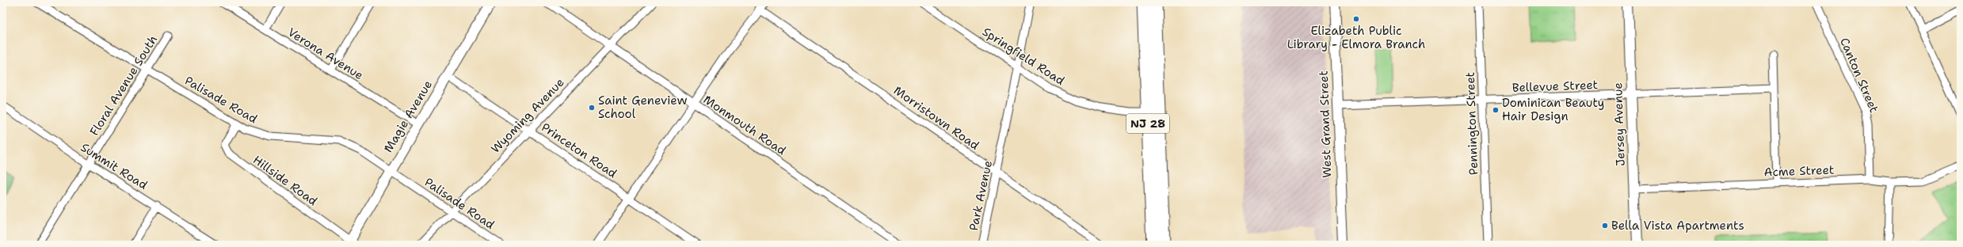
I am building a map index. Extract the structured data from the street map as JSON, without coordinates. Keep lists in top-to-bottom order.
{
  "streets": {
    "main road": ["NJ 28"],
    "street": [
      "Verona Avenue",
      "Springfield Road",
      "Canton Street",
      "Floral Avenue South",
      "Bellevue Street",
      "Palisade Road",
      "Wyoming Avenue",
      "Magie Avenue",
      "Morristown Road",
      "Pennington Street",
      "West Grand Street",
      "Jersey Avenue",
      "Monmouth Road",
      "Princeton Road",
      "Summit Road",
      "Acme Street",
      "Hillside Road",
      "Park Avenue"
    ]
  },
  "crossings": [
    ["Verona Avenue", "Magie Avenue"],
    ["Springfield Road", "NJ 28"],
    ["Springfield Road", "Park Avenue"],
    ["Canton Street", "Acme Street"],
    ["Floral Avenue South", "Palisade Road"],
    ["Floral Avenue South", "Summit Road"],
    ["Bellevue Street", "Pennington Street"],
    ["Bellevue Street", "West Grand Street"],
    ["Bellevue Street", "Jersey Avenue"],
    ["Palisade Road", "Wyoming Avenue"],
    ["Palisade Road", "Magie Avenue"],
    ["Palisade Road", "Hillside Road"],
    ["Wyoming Avenue", "Monmouth Road"],
    ["Wyoming Avenue", "Princeton Road"],
    ["Magie Avenue", "Princeton Road"],
    ["Magie Avenue", "Hillside Road"],
    ["Morristown Road", "Park Avenue"],
    ["Jersey Avenue", "Acme Street"]
  ],
  "places": [
    "Elizabeth Public Library - Elmora Branch",
    "Saint Geneview School",
    "Dominican Beauty Hair Design",
    "Bella Vista Apartments"
  ]
}
